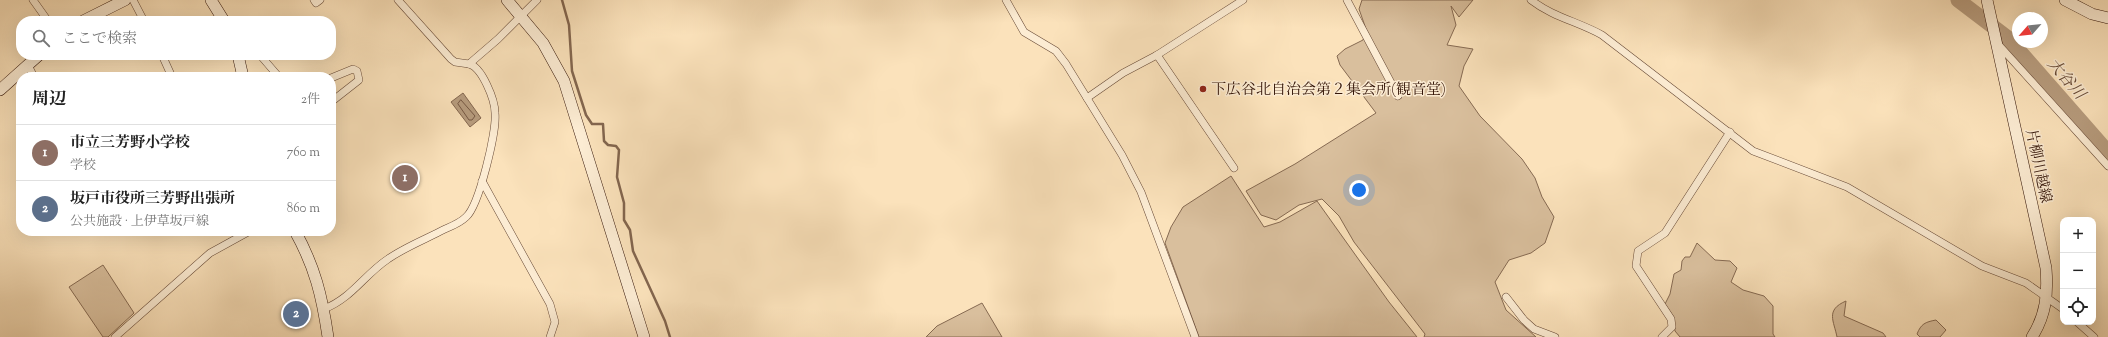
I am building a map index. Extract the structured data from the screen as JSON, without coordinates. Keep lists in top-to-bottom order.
{
  "streets": {
    "street": ["片柳川越線"]
  },
  "water": ["大谷川"],
  "places": ["下広谷北自治会第２集会所(観音堂)"],
  "north": "bottom left",
  "page": {
    "search": "ここで検索",
    "heading": ["周辺", "2件"],
    "list": [
      {
        "mark": "1",
        "name": "市立三芳野小学校",
        "note": "学校",
        "value": "760 m"
      },
      {
        "mark": "2",
        "name": "坂戸市役所三芳野出張所",
        "note": "公共施設 · 上伊草坂戸線",
        "value": "860 m"
      }
    ],
    "pins": ["1", "2"],
    "map_buttons": ["+", "−"]
  }
}
